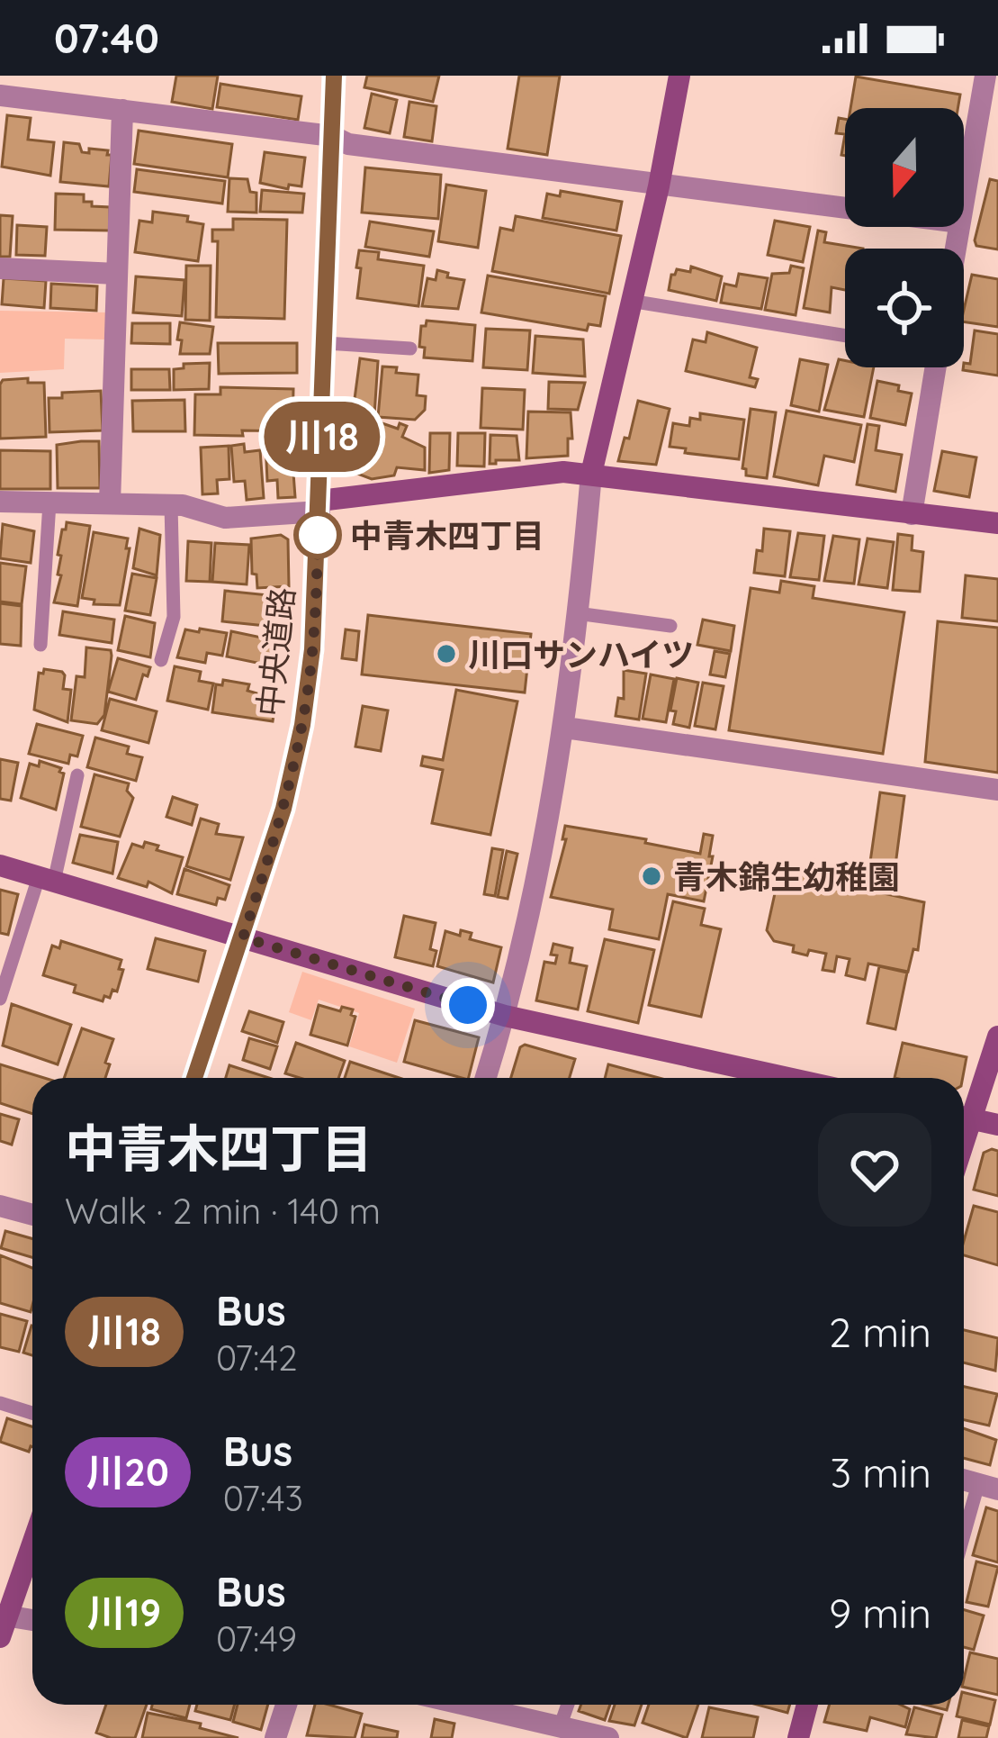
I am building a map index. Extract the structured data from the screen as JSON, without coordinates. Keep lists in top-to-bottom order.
{
  "streets": {
    "street": ["中央道路"]
  },
  "places": ["中青木四丁目", "川口サンハイツ", "青木錦生幼稚園"],
  "lines": ["bus line 川18"],
  "north": "bottom",
  "page": {
    "status": "07:40",
    "on_map": "川18",
    "heading": ["中青木四丁目", "Walk · 2 min · 140 m"],
    "list": [
      {
        "mark": "川18",
        "name": "Bus",
        "note": "07:42",
        "value": "2 min"
      },
      {
        "mark": "川20",
        "name": "Bus",
        "note": "07:43",
        "value": "3 min"
      },
      {
        "mark": "川19",
        "name": "Bus",
        "note": "07:49",
        "value": "9 min"
      }
    ]
  }
}
